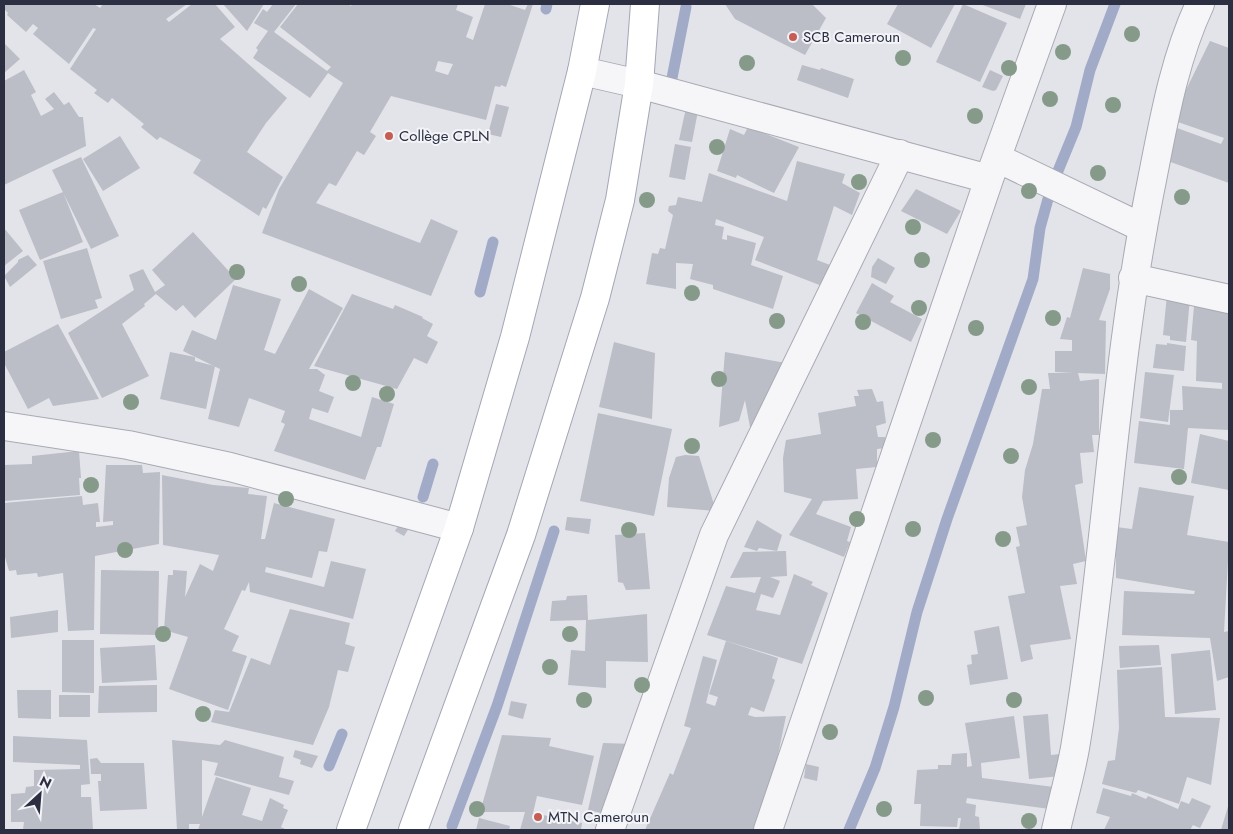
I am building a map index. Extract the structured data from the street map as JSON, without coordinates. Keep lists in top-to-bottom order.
{
  "places": ["SCB Cameroun", "Collège CPLN", "MTN Cameroun"],
  "north": "top right"
}
